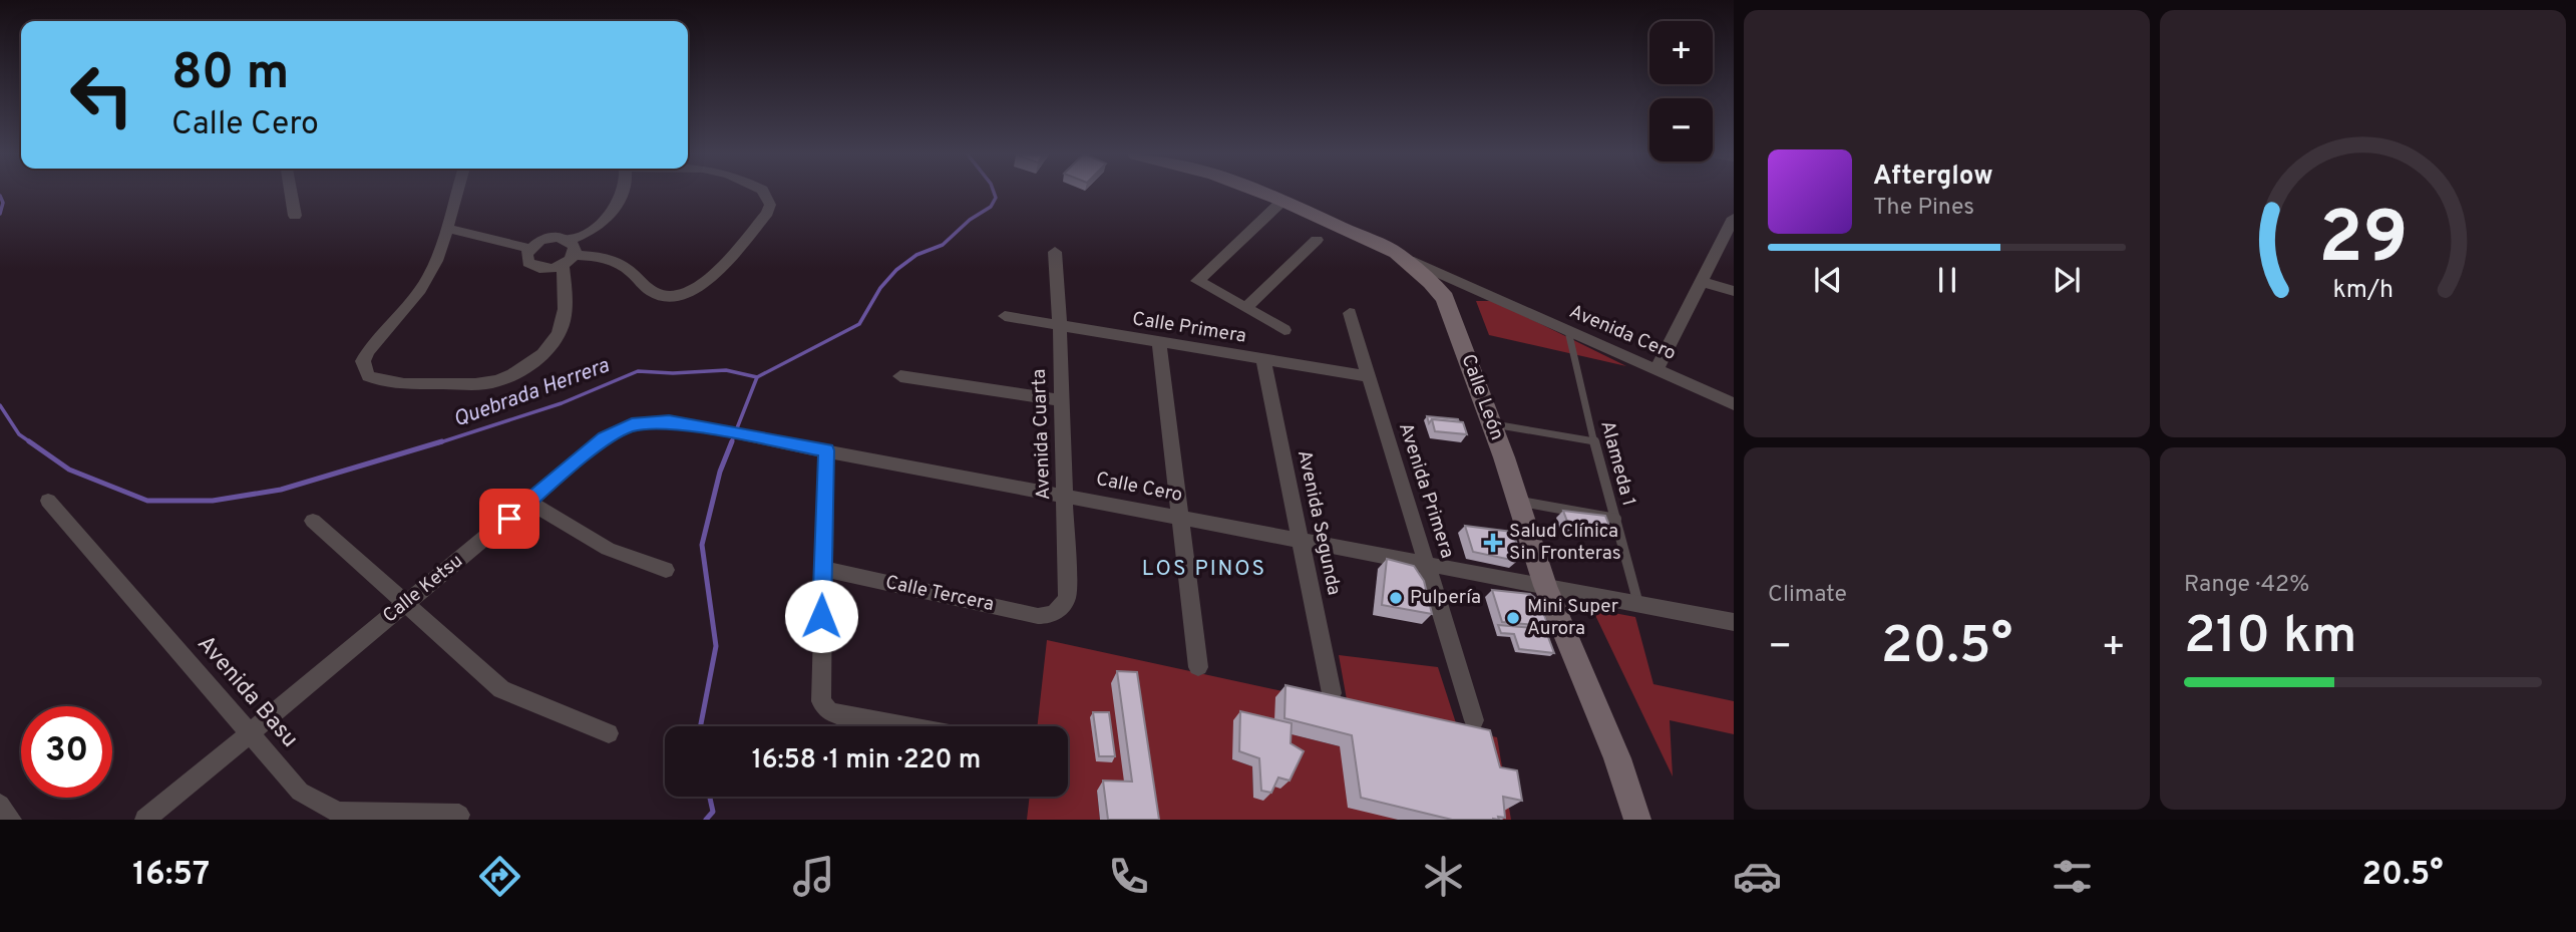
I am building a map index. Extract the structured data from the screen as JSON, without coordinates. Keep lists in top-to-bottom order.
{
  "streets": {
    "main road": ["Calle León"],
    "street": [
      "Calle Primera",
      "Avenida Cero",
      "Avenida Cuarta",
      "Calle Cero",
      "Avenida Primera",
      "Avenida Segunda",
      "Calle Ketsu",
      "Calle Tercera",
      "Avenida Basu"
    ],
    "lane": ["Alameda 1"]
  },
  "crossings": [
    ["Calle Primera", "Avenida Cuarta"],
    ["Calle Primera", "Avenida Primera"],
    ["Calle Primera", "Avenida Segunda"],
    ["Avenida Cero", "Calle León"],
    ["Avenida Cero", "Alameda 1"],
    ["Calle León", "Calle Cero"],
    ["Avenida Cuarta", "Calle Cero"],
    ["Avenida Cuarta", "Calle Tercera"],
    ["Alameda 1", "Calle Cero"],
    ["Calle Cero", "Avenida Primera"],
    ["Calle Cero", "Avenida Segunda"],
    ["Calle Cero", "Calle Ketsu"],
    ["Calle Ketsu", "Avenida Basu"]
  ],
  "districts": ["LOS PINOS"],
  "water": ["Quebrada Herrera"],
  "places": {
    "health": ["Salud Clínica Sin Fronteras"],
    "other": ["Pulpería", "Mini Super Aurora"]
  },
  "page": {
    "map_buttons": ["+", "−"],
    "turn": ["80 m", "Calle Cero"],
    "song": ["Afterglow", "The Pines"],
    "tile": [
      "Climate",
      ["Range · 42%", "210 km"]
    ],
    "heat": ["−", "20.5°", "+"],
    "limit": "30",
    "trip": "16:58 · 1 min · 220 m",
    "tabs": ["16:57", "20.5°"],
    "gauge": ["29", "km/h"]
  }
}
